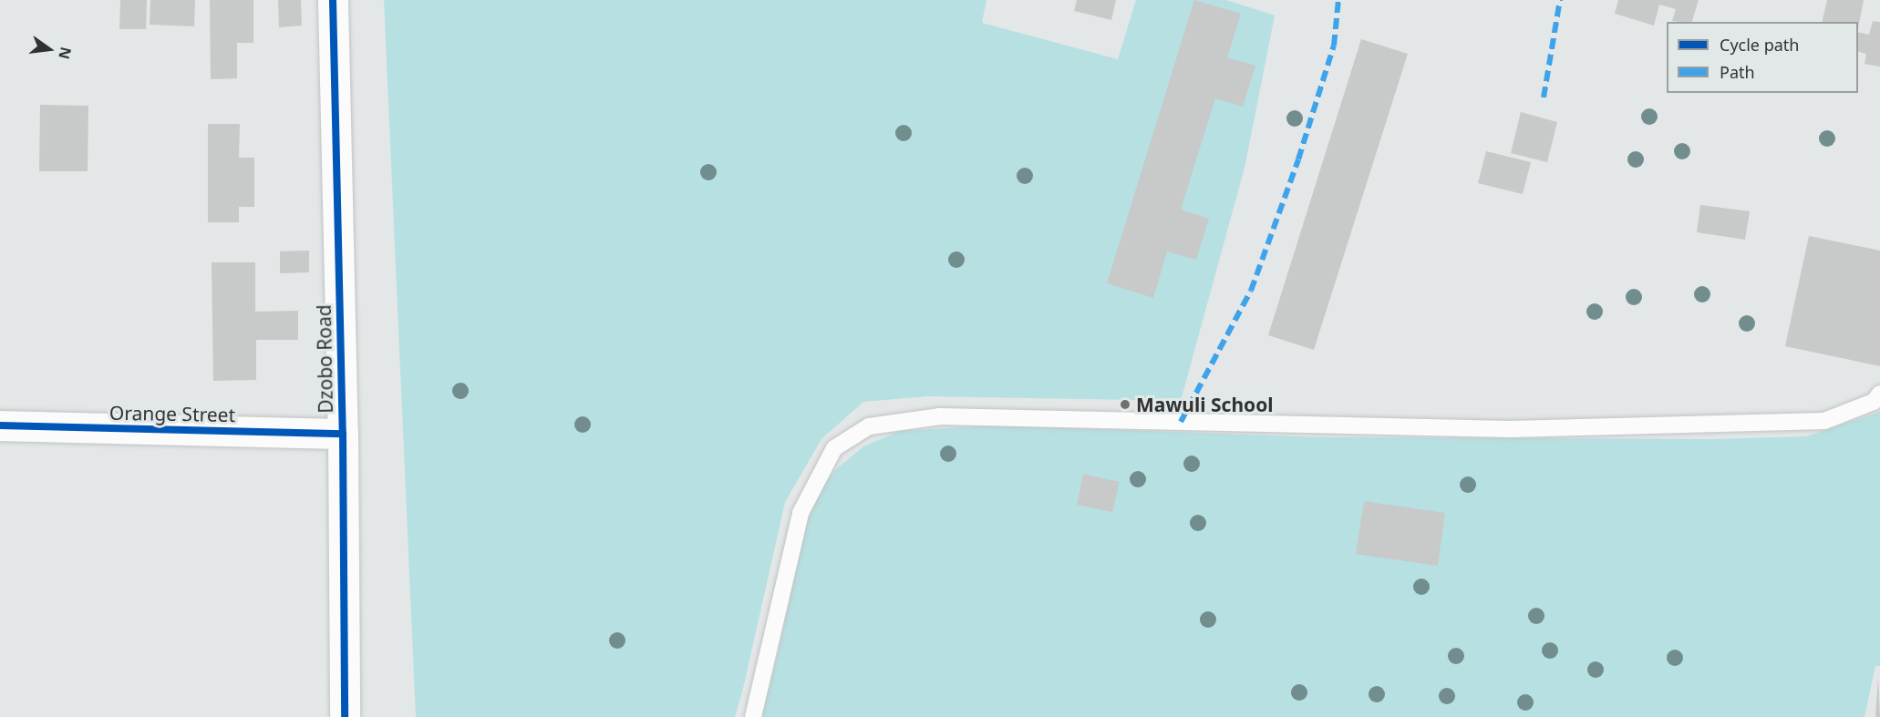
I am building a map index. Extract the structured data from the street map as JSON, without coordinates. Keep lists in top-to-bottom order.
{
  "streets": {
    "street": ["Dzobo Road", "Orange Street"]
  },
  "crossings": [
    ["Dzobo Road", "Orange Street"]
  ],
  "places": ["Mawuli School"],
  "legend": ["Cycle path", "Path"],
  "north": "right"
}
